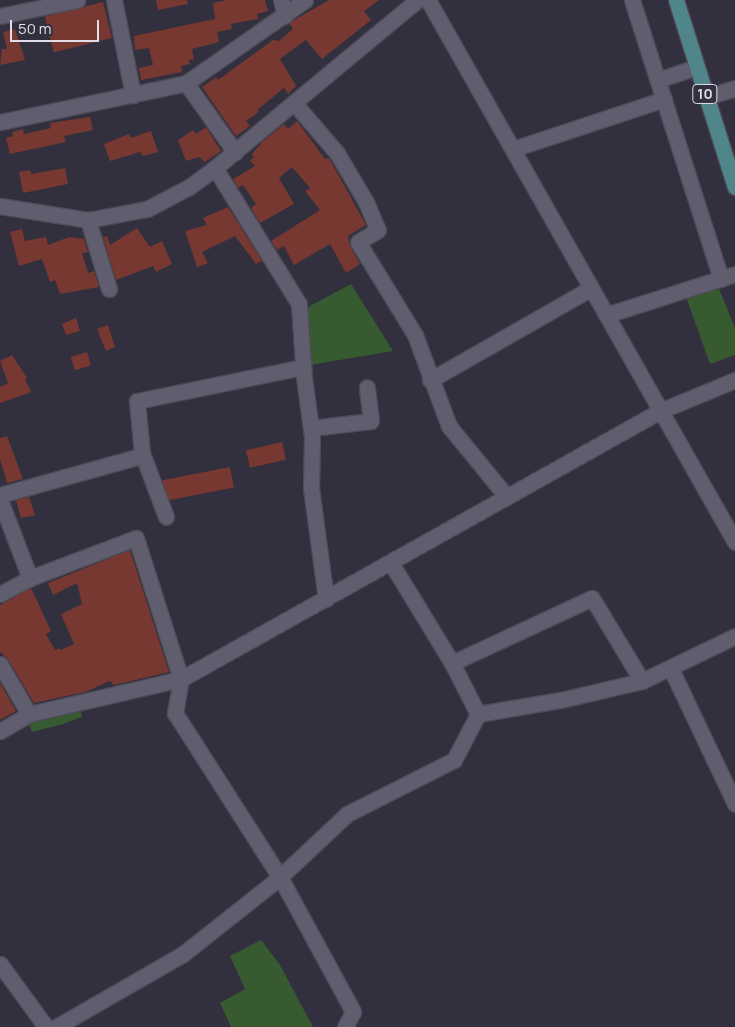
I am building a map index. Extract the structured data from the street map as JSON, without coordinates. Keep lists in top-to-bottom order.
{
  "streets": {
    "main road": ["10"]
  },
  "scale_bar": "50 m"
}
